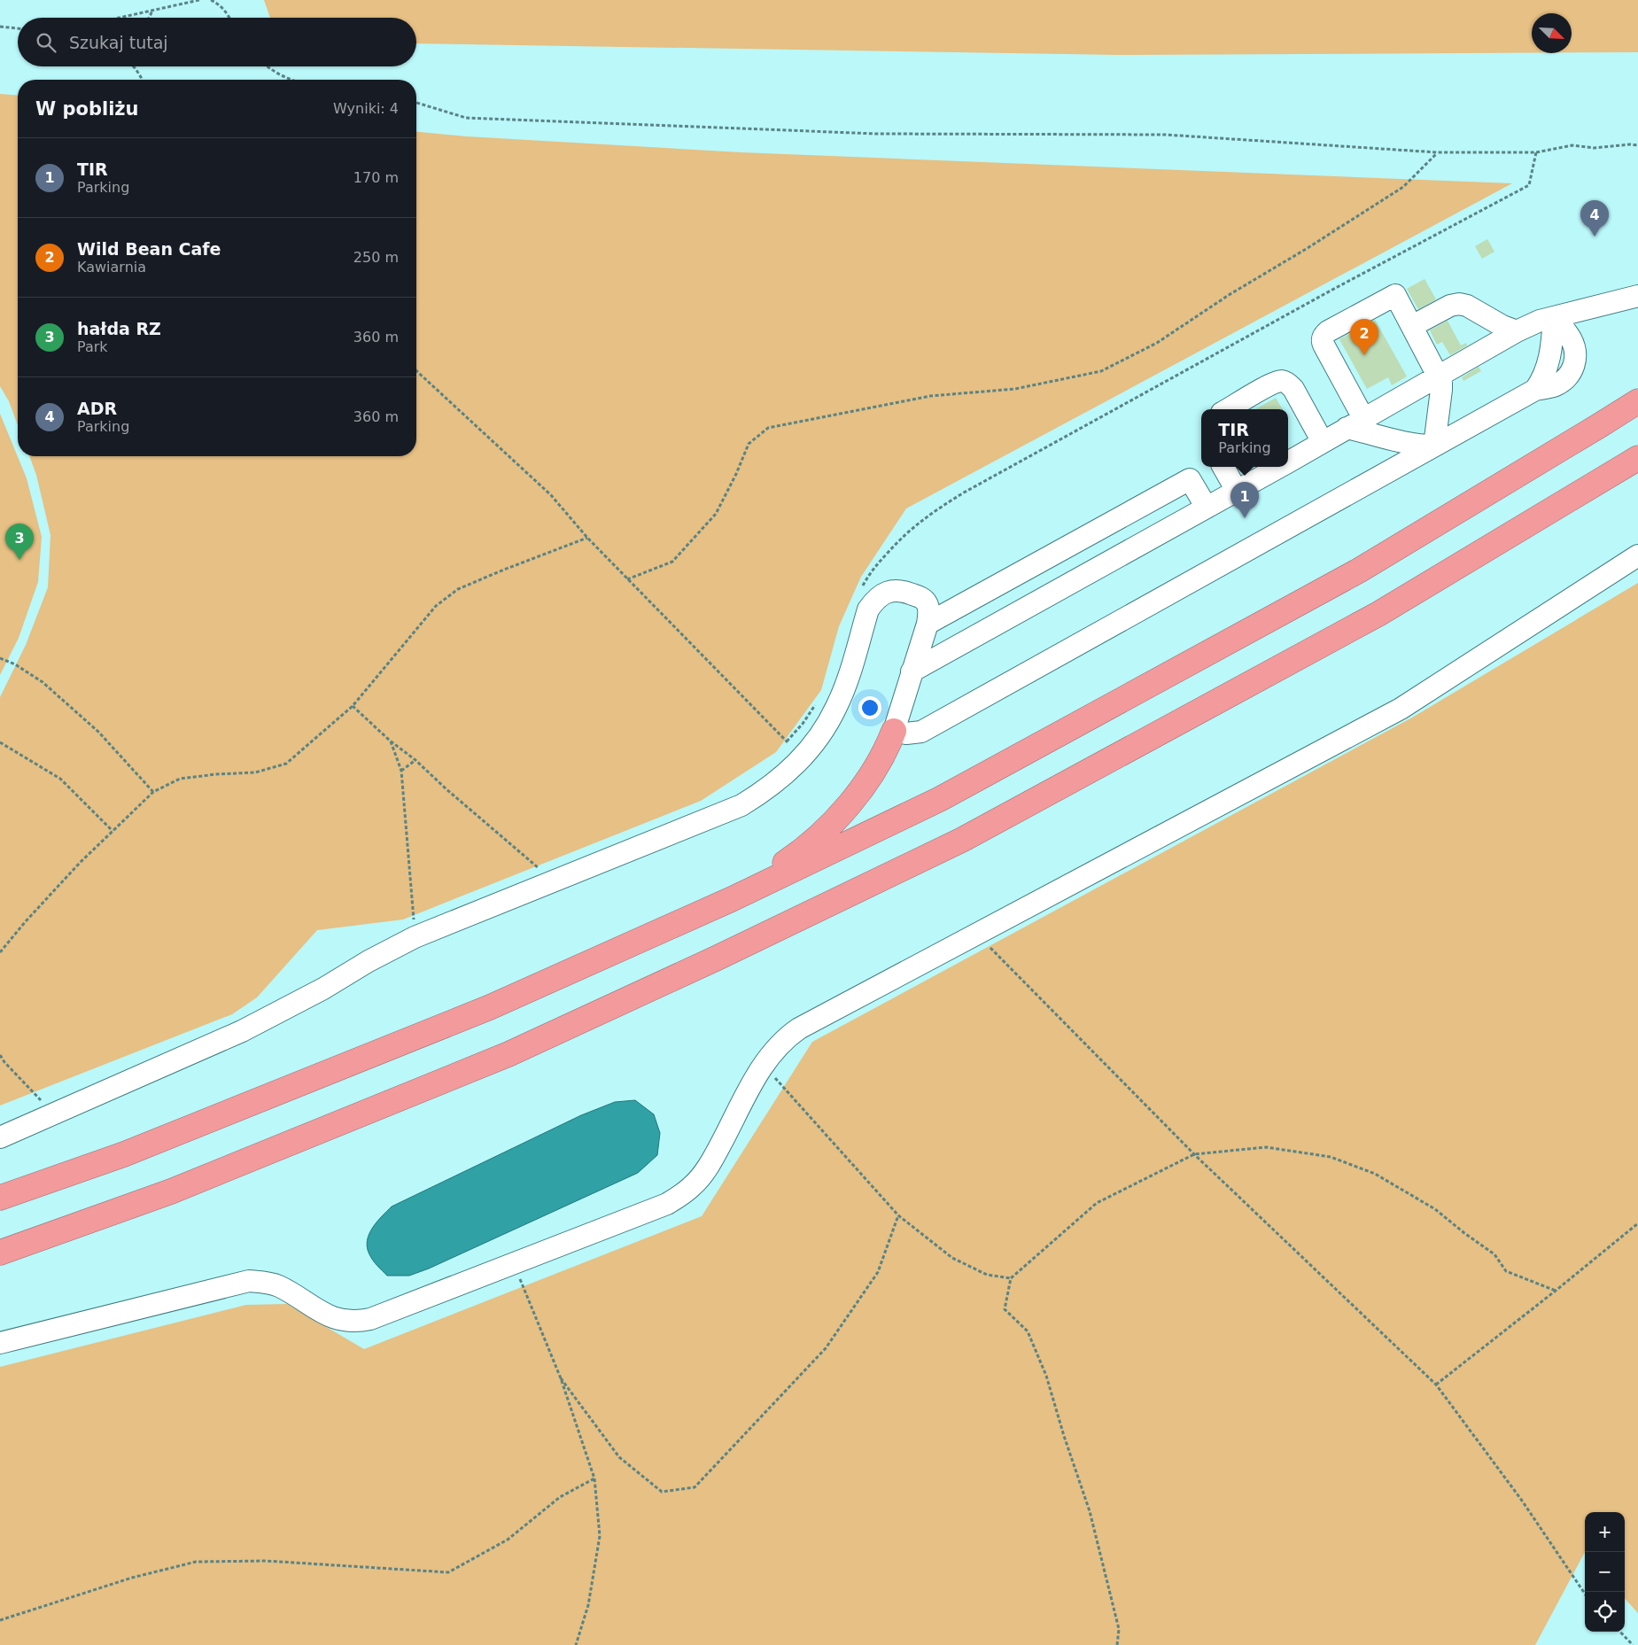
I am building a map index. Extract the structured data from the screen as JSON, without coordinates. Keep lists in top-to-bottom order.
{
  "north": "bottom right",
  "page": {
    "search": "Szukaj tutaj",
    "heading": ["W pobliżu", "Wyniki: 4"],
    "list": [
      {
        "mark": "1",
        "name": "TIR",
        "note": "Parking",
        "value": "170 m"
      },
      {
        "mark": "2",
        "name": "Wild Bean Cafe",
        "note": "Kawiarnia",
        "value": "250 m"
      },
      {
        "mark": "3",
        "name": "hałda RZ",
        "note": "Park",
        "value": "360 m"
      },
      {
        "mark": "4",
        "name": "ADR",
        "note": "Parking",
        "value": "360 m"
      }
    ],
    "pins": [
      "4",
      "2",
      "1",
      "3"
    ],
    "popup": ["TIR", "Parking"],
    "map_buttons": ["+", "−"]
  }
}
